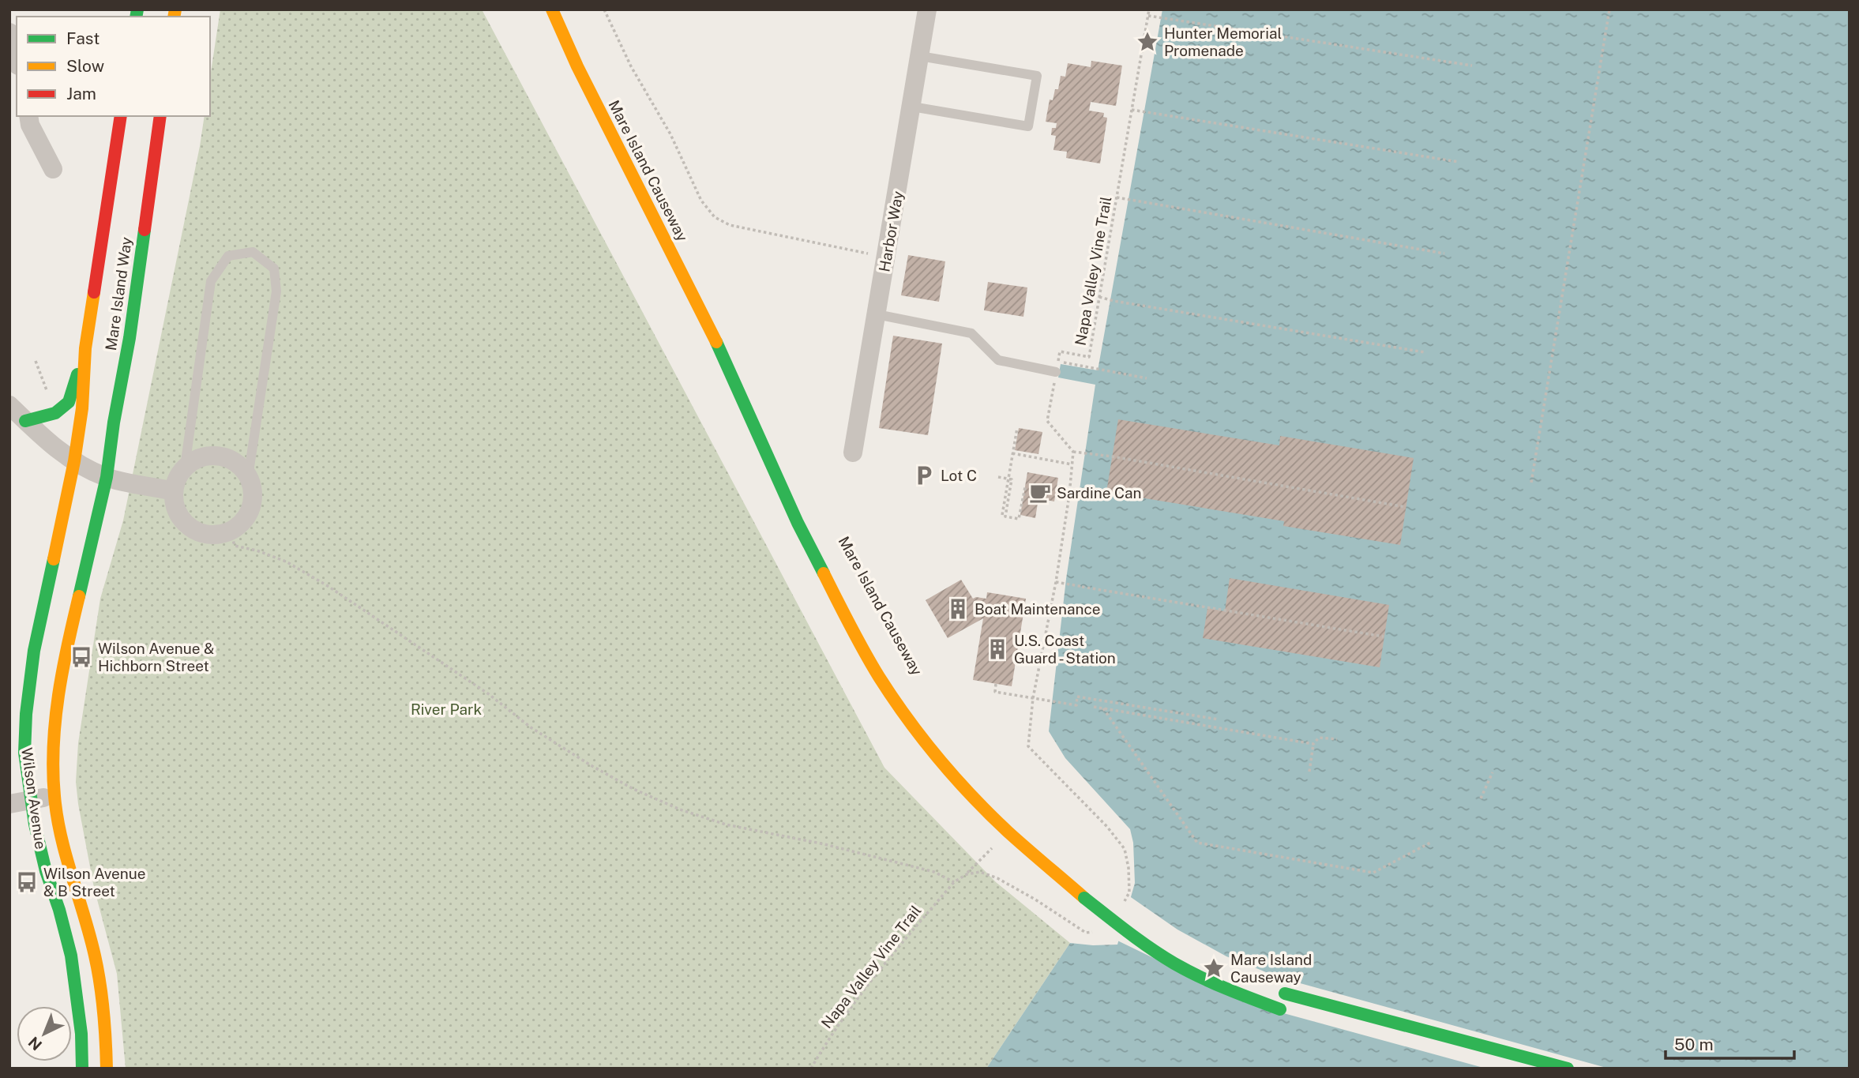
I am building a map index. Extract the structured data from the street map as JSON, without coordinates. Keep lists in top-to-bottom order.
{
  "streets": {
    "main road": ["Mare Island Causeway", "Mare Island Way", "Wilson Avenue"],
    "street": ["Harbor Way"],
    "path": ["Napa Valley Vine Trail"]
  },
  "crossings": [
    ["Mare Island Way", "Wilson Avenue"]
  ],
  "parks": ["River Park"],
  "places": {
    "place": ["Hunter Memorial Promenade", "Mare Island Causeway"],
    "parking": ["Lot C"],
    "cafe": ["Sardine Can"],
    "building": ["Boat Maintenance", "U.S. Coast Guard - Station"],
    "bus stop": ["Wilson Avenue & Hichborn Street", "Wilson Avenue & B Street"]
  },
  "legend": ["Fast", "Slow", "Jam"],
  "scale_bar": "50 m",
  "north": "bottom left"
}
